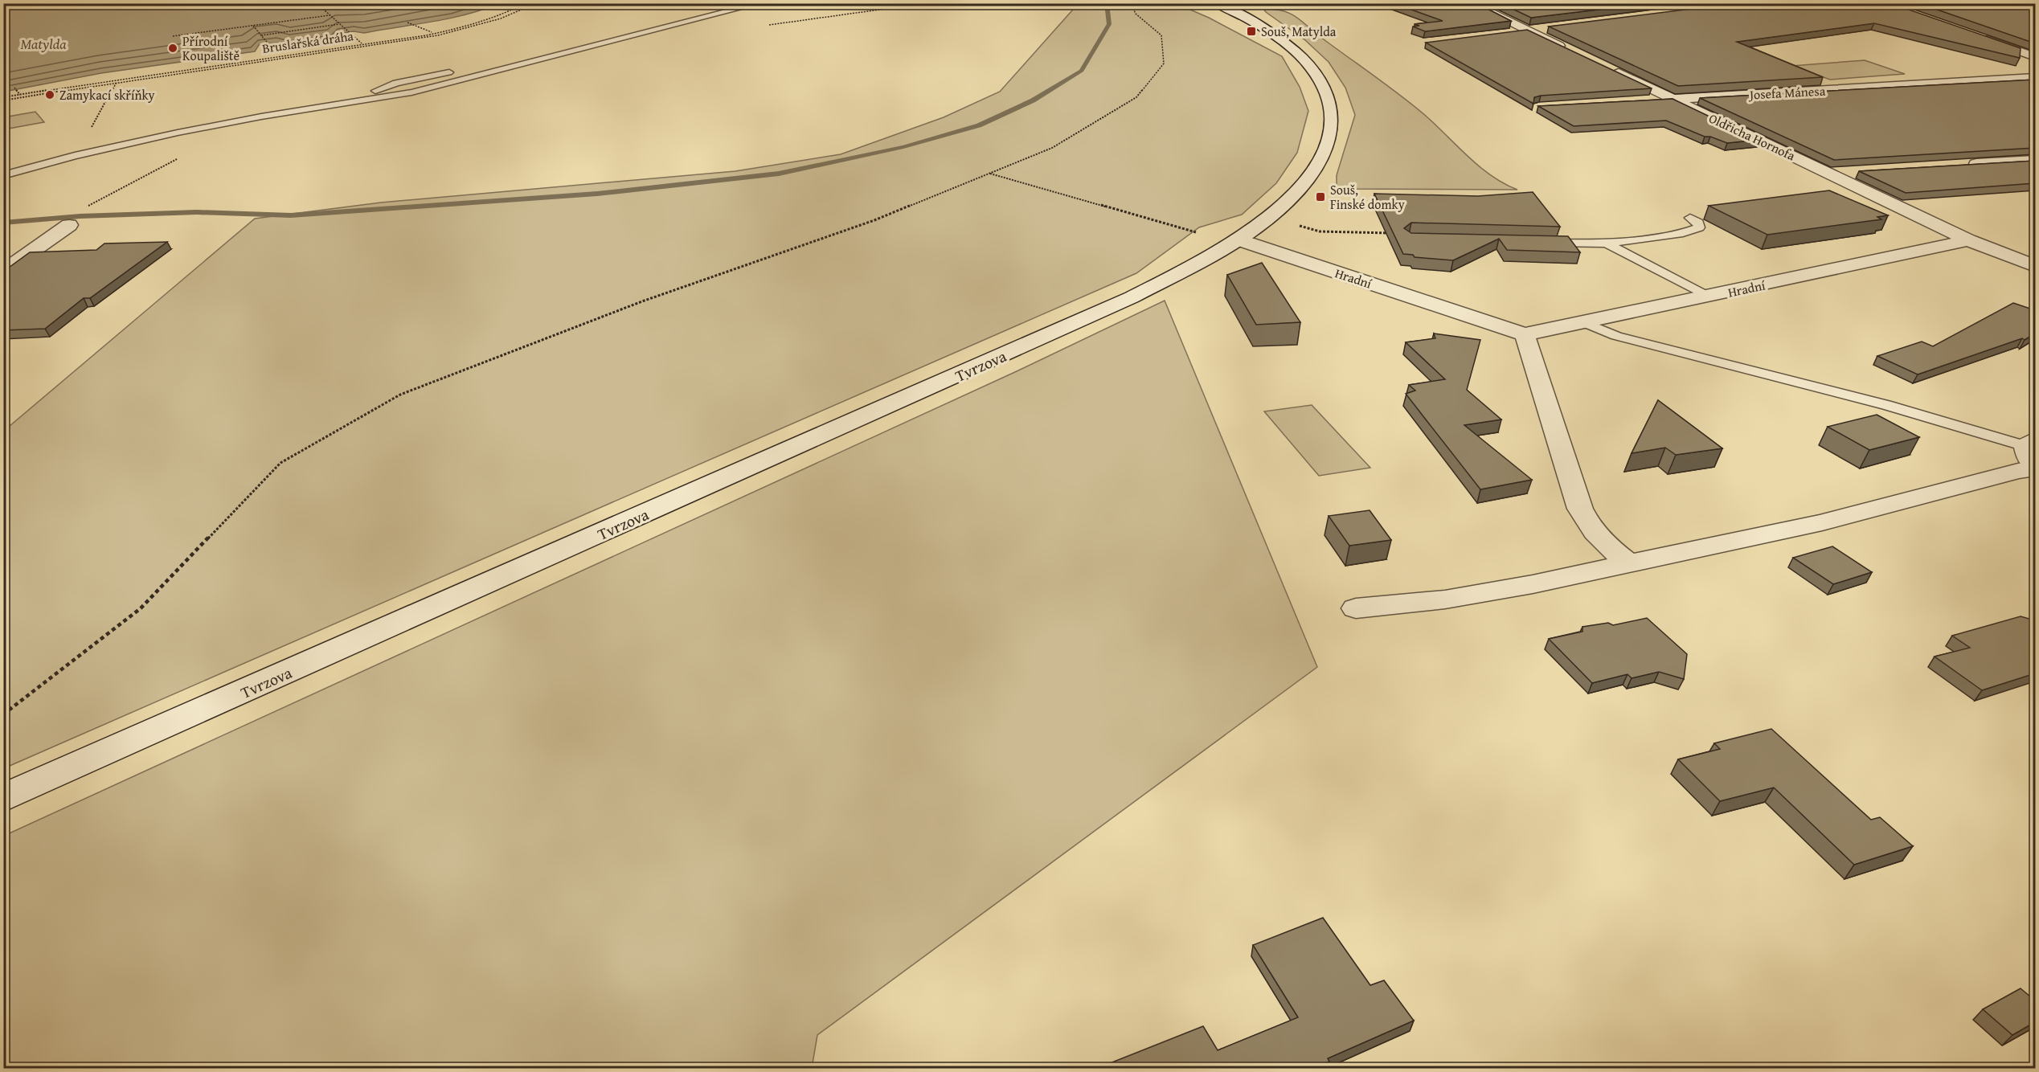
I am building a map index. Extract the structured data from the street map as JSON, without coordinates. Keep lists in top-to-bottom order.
{
  "streets": {
    "street": [
      "Josefa Mánesa",
      "Oldřicha Hornofa",
      "Hradní",
      "Tvrzova"
    ],
    "path": ["Bruslařská dráha"]
  },
  "crossings": [
    ["Josefa Mánesa", "Oldřicha Hornofa"],
    ["Oldřicha Hornofa", "Hradní"],
    ["Hradní", "Tvrzova"]
  ],
  "water": ["Matylda"],
  "places": {
    "transit": ["Souš, Matylda", "Souš, Finské domky"],
    "other": ["Přírodní Koupaliště", "Zamykací skříňky"]
  }
}
